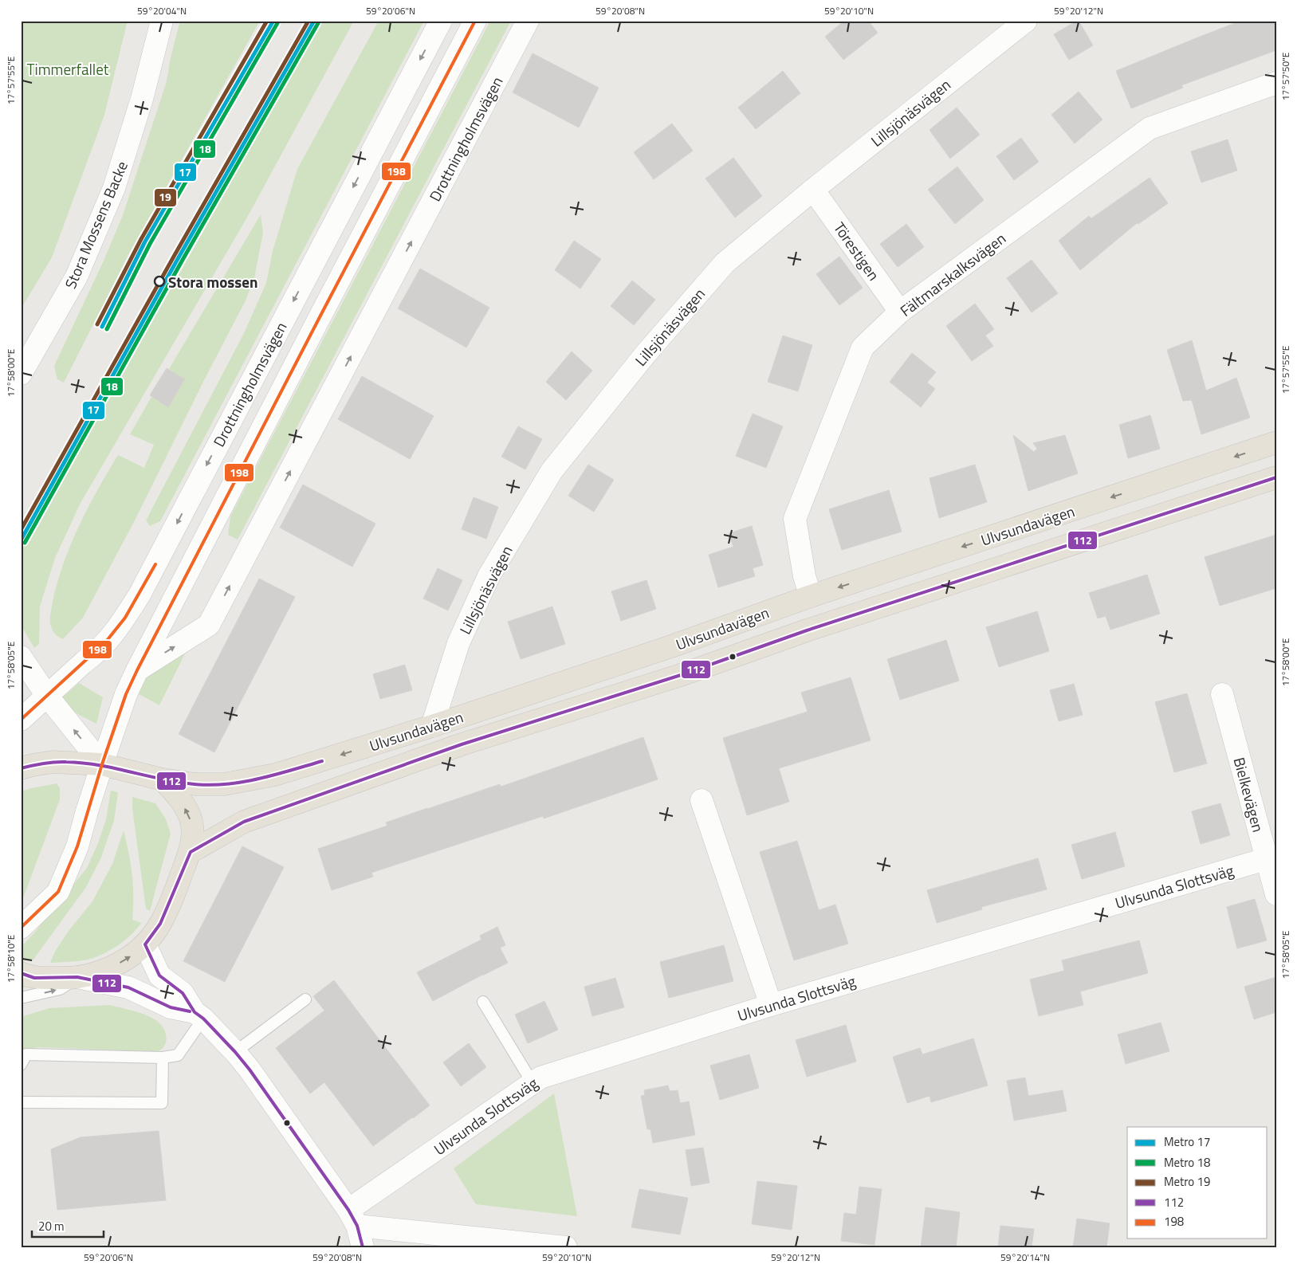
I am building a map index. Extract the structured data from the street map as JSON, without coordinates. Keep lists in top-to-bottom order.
{
  "streets": {
    "main road": ["Ulvsundavägen"],
    "street": [
      "Lillsjönäsvägen",
      "Drottningholmsvägen",
      "Stora Mossens Backe",
      "Törestigen",
      "Fältmarskalksvägen",
      "Bielkevägen",
      "Ulvsunda Slottsväg"
    ]
  },
  "crossings": [
    ["Lillsjönäsvägen", "Törestigen"],
    ["Lillsjönäsvägen", "Ulvsundavägen"],
    ["Drottningholmsvägen", "Ulvsundavägen"],
    ["Törestigen", "Fältmarskalksvägen"],
    ["Fältmarskalksvägen", "Ulvsundavägen"],
    ["Bielkevägen", "Ulvsunda Slottsväg"]
  ],
  "parks": ["Timmerfallet"],
  "places": ["Stora mossen"],
  "lines": [
    "metro line 17",
    "metro line 19",
    "transit line 198",
    "metro line 18",
    "transit line 112"
  ],
  "legend": [
    "Metro 17",
    "Metro 18",
    "Metro 19",
    "112",
    "198"
  ],
  "scale_bar": "20 m",
  "coordinates": [
    "59°20'04\"N",
    "59°20'06\"N",
    "59°20'08\"N",
    "59°20'10\"N",
    "59°20'12\"N",
    "17°57'50\"E",
    "17°57'55\"E",
    "17°58'00\"E",
    "17°58'05\"E",
    "17°58'10\"E",
    "59°20'14\"N"
  ]
}
